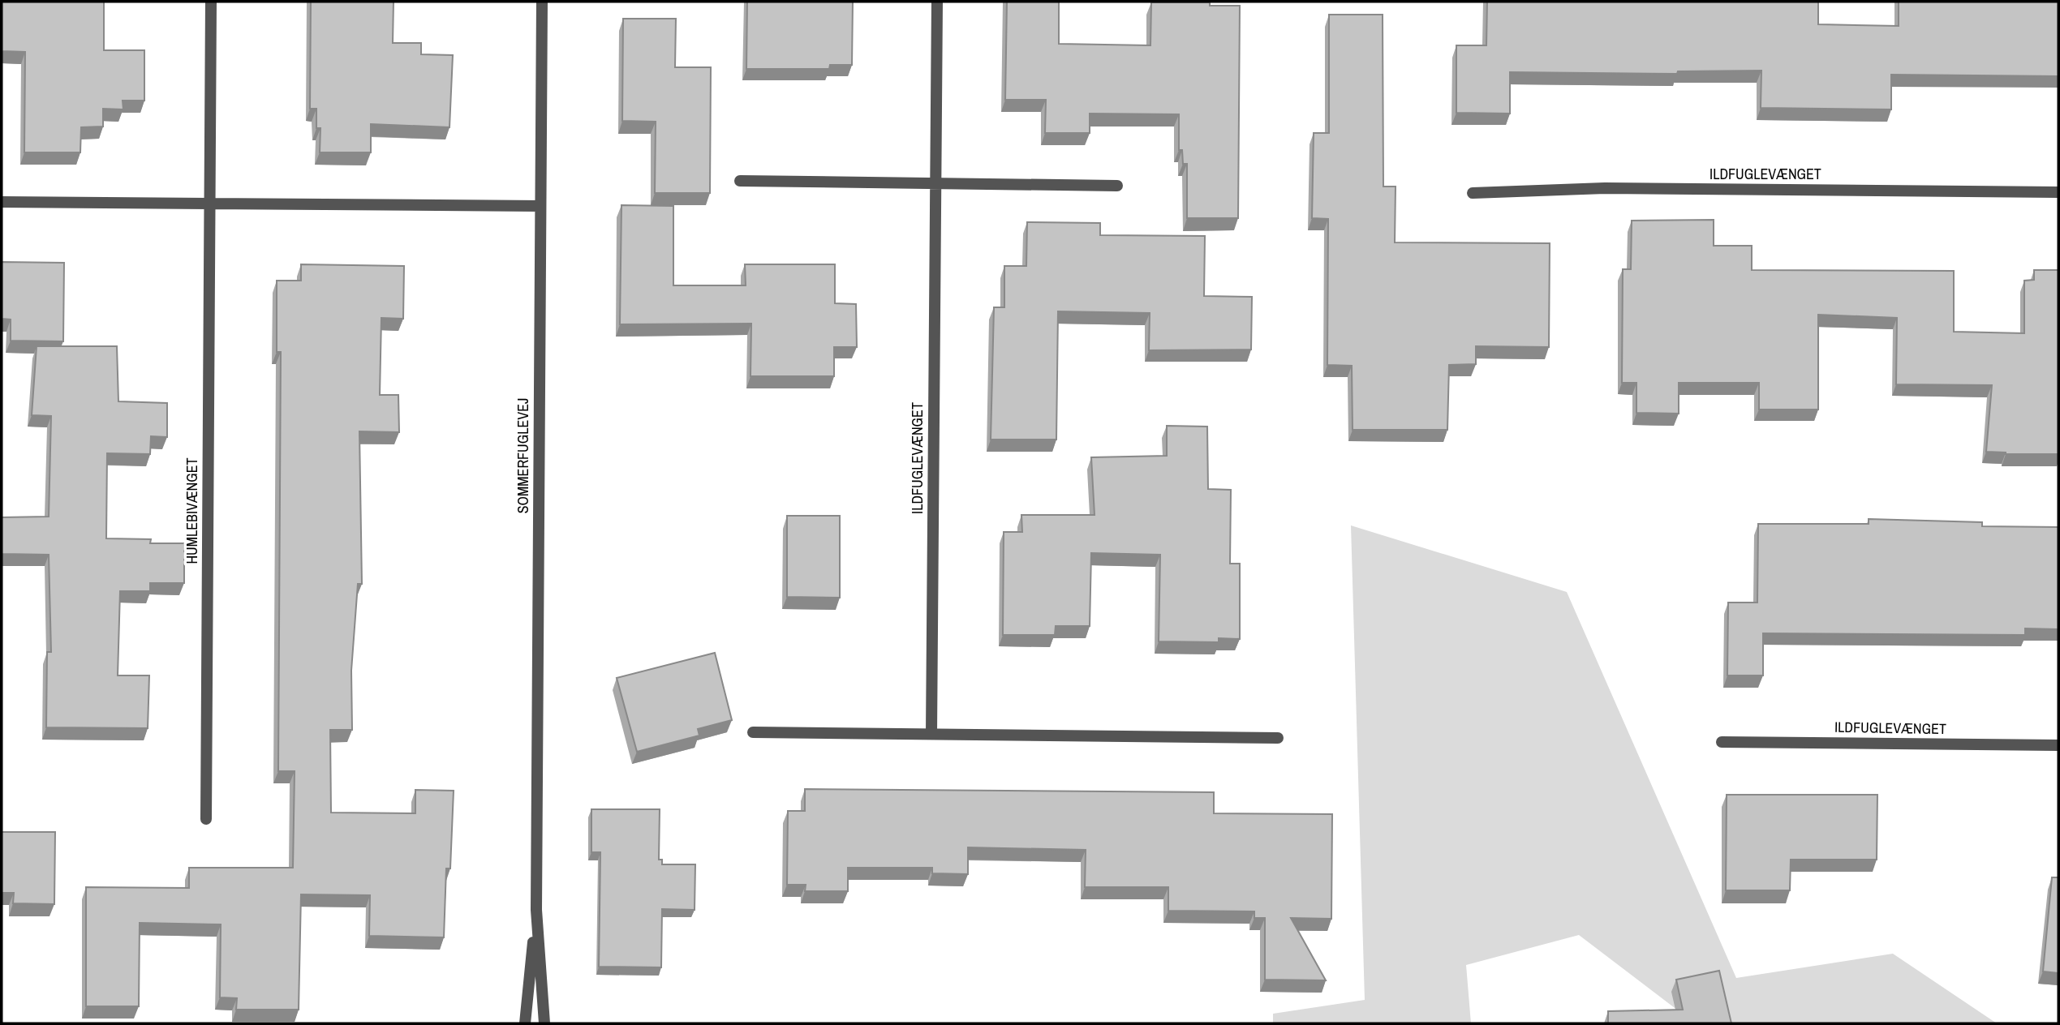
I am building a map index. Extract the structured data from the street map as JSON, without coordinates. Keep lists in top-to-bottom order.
{
  "streets": {
    "street": ["ILDFUGLEVÆNGET", "SOMMERFUGLEVEJ", "HUMLEBIVÆNGET"]
  }
}
